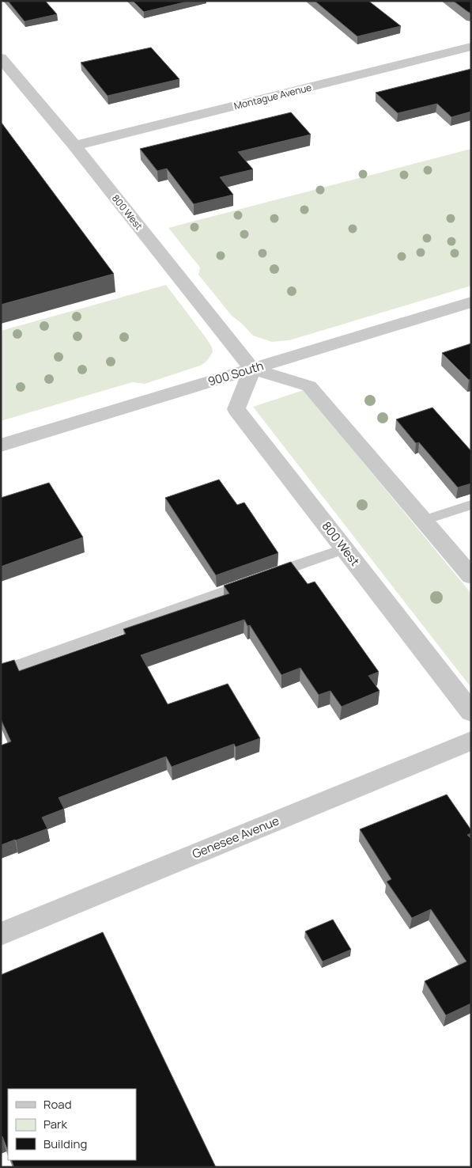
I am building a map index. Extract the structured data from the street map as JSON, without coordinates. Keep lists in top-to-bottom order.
{
  "streets": {
    "street": [
      "Montague Avenue",
      "800 West",
      "900 South",
      "Genesee Avenue"
    ]
  },
  "crossings": [
    ["Montague Avenue", "800 West"],
    ["800 West", "900 South"]
  ],
  "legend": ["Road", "Park", "Building"]
}
